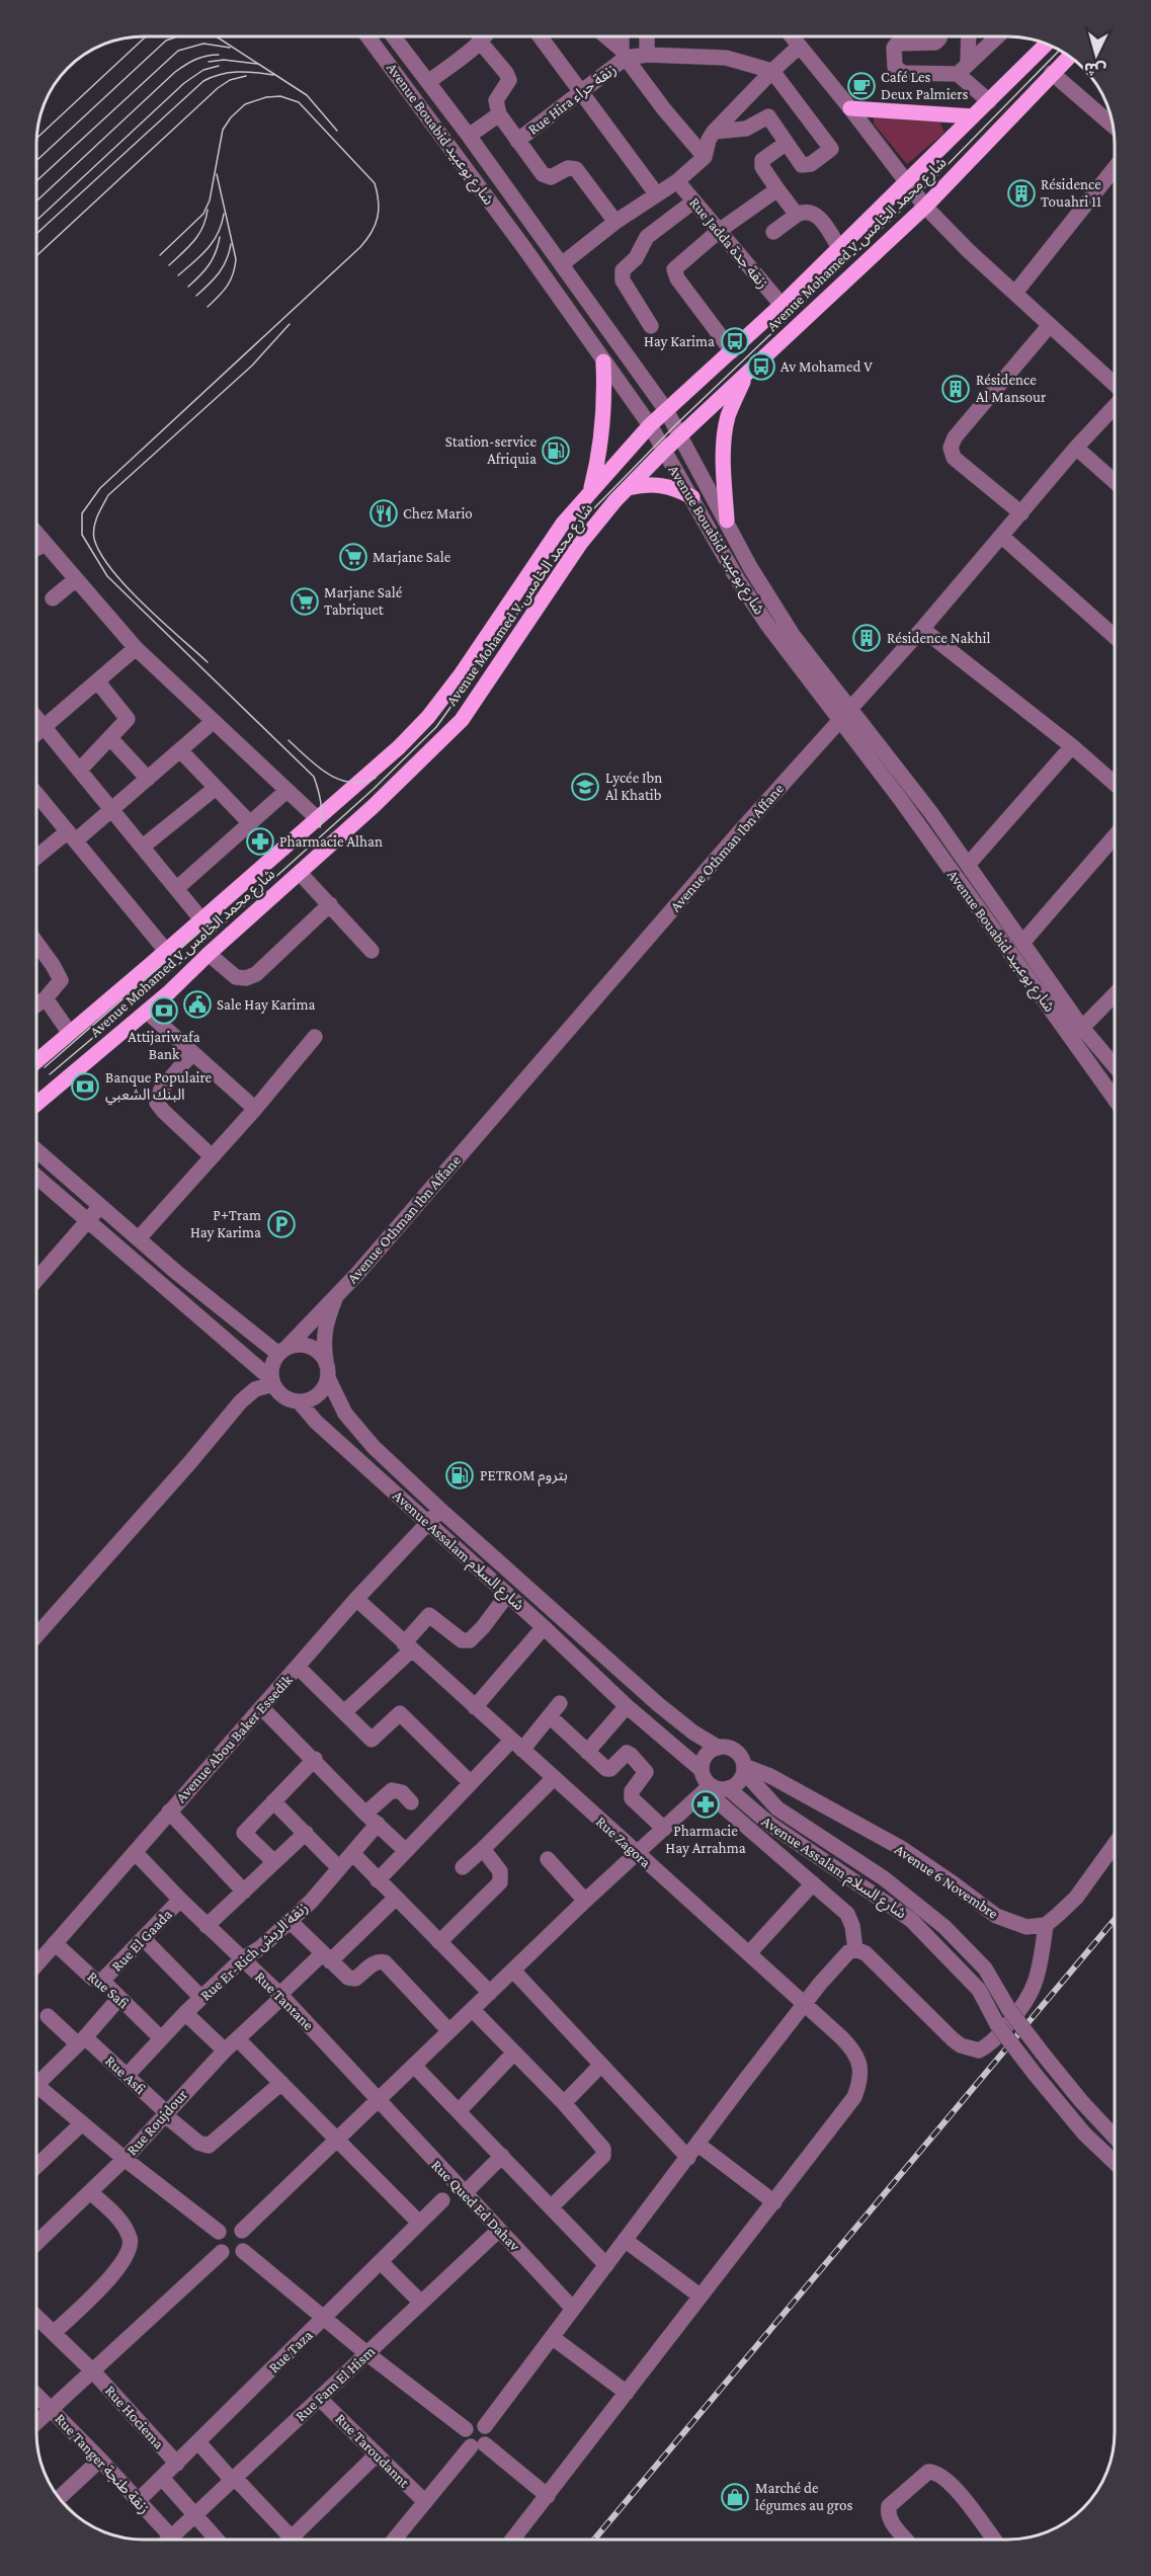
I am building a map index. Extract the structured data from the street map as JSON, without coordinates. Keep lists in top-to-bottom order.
{
  "streets": {
    "main road": ["Avenue Mohamed V شارع محمد الخامس"],
    "street": [
      "Rue Hira زنقة حراء",
      "Avenue Bouabid شارع بوعبيد",
      "Rue Jadda زنقة جدة",
      "Avenue Othman Ibn Affane",
      "Avenue Assalam شارع السلام",
      "Avenue Abou Baker Essedik",
      "Rue Zagora",
      "Avenue 6 Novembre",
      "Rue El Gaada",
      "Rue Er-Rich زنقة الريش",
      "Rue Safi",
      "Rue Tantane",
      "Rue Asfi",
      "Rue Roujdour",
      "Rue Qued Ed Dahav",
      "Rue Taza",
      "Rue Fam El Hism",
      "Rue Hociema",
      "Rue Taroudannt",
      "Rue Tanger زنقة طنجة"
    ]
  },
  "crossings": [
    ["Avenue Bouabid شارع بوعبيد", "Avenue Mohamed V شارع محمد الخامس"],
    ["Avenue Bouabid شارع بوعبيد", "Avenue Othman Ibn Affane"],
    ["Rue Jadda زنقة جدة", "Avenue Mohamed V شارع محمد الخامس"],
    ["Avenue Othman Ibn Affane", "Avenue Assalam شارع السلام"],
    ["Avenue Assalam شارع السلام", "Avenue Abou Baker Essedik"],
    ["Avenue Assalam شارع السلام", "Avenue 6 Novembre"],
    ["Avenue Abou Baker Essedik", "Rue Zagora"],
    ["Avenue Abou Baker Essedik", "Rue Safi"],
    ["Avenue Abou Baker Essedik", "Rue Tantane"],
    ["Rue El Gaada", "Rue Safi"],
    ["Rue El Gaada", "Rue Tantane"],
    ["Rue Er-Rich زنقة الريش", "Rue Safi"],
    ["Rue Er-Rich زنقة الريش", "Rue Tantane"],
    ["Rue Er-Rich زنقة الريش", "Rue Asfi"],
    ["Rue Tantane", "Rue Roujdour"],
    ["Rue Tantane", "Rue Qued Ed Dahav"],
    ["Rue Asfi", "Rue Roujdour"],
    ["Rue Qued Ed Dahav", "Rue Fam El Hism"],
    ["Rue Taza", "Rue Hociema"],
    ["Rue Taza", "Rue Tanger زنقة طنجة"],
    ["Rue Fam El Hism", "Rue Taroudannt"],
    ["Rue Fam El Hism", "Rue Tanger زنقة طنجة"]
  ],
  "places": {
    "cafe": ["Café Les Deux Palmiers"],
    "building": ["Résidence Touahri 11", "Résidence Al Mansour", "Résidence Nakhil"],
    "bus stop": ["Hay Karima", "Av Mohamed V"],
    "fuel station": ["Station-service Afriquia", "PETROM بتروم"],
    "restaurant": ["Chez Mario"],
    "supermarket": ["Marjane Sale", "Marjane Salé Tabriquet"],
    "school or university": ["Lycée Ibn Al Khatib"],
    "pharmacy": ["Pharmacie Alhan", "Pharmacie Hay Arrahma"],
    "public building": ["Sale Hay Karima"],
    "bank": ["Attijariwafa Bank", "Banque Populaire البنك الشعبي"],
    "parking": ["P+Tram Hay Karima"],
    "shop": ["Marché de légumes au gros"]
  },
  "north": "bottom"
}
